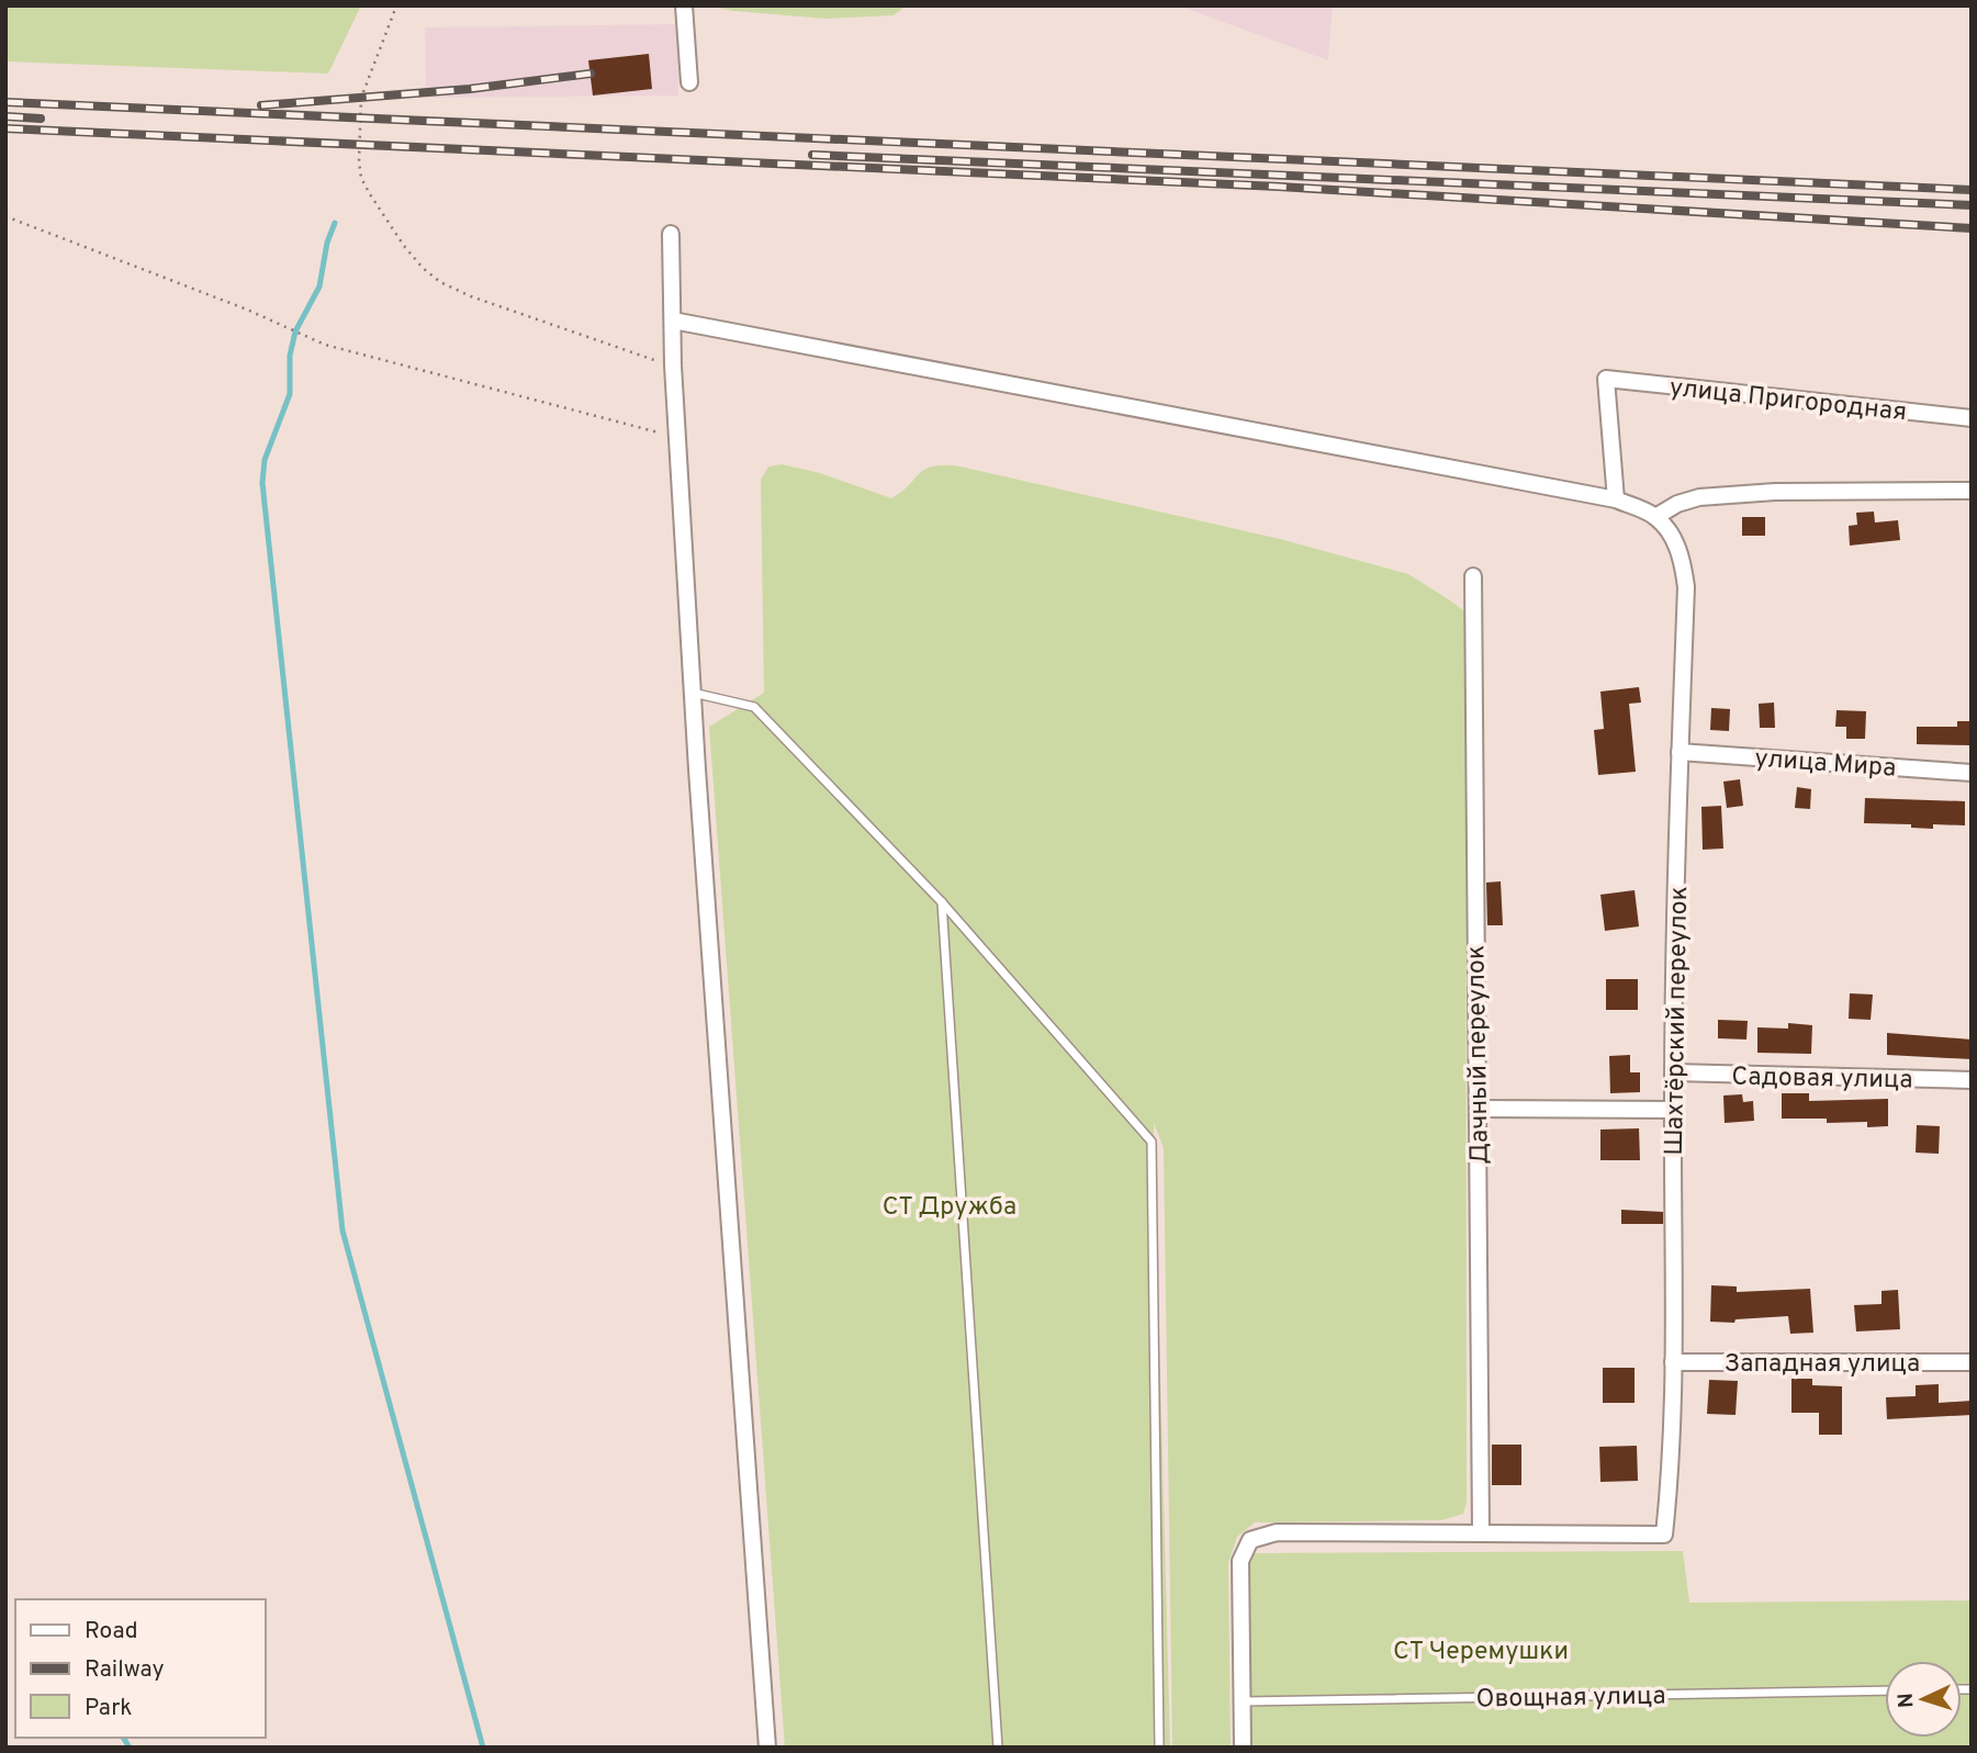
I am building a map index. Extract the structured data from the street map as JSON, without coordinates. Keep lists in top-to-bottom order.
{
  "streets": {
    "street": [
      "улица Пригородная",
      "улица Мира",
      "Шахтёрский переулок",
      "Дачный переулок",
      "Садовая улица",
      "Западная улица"
    ],
    "lane": ["Овощная улица"]
  },
  "crossings": [
    ["улица Мира", "Шахтёрский переулок"],
    ["Шахтёрский переулок", "Дачный переулок"],
    ["Шахтёрский переулок", "Садовая улица"],
    ["Шахтёрский переулок", "Западная улица"]
  ],
  "parks": ["СТ Дружба", "СТ Черемушки"],
  "legend": ["Road", "Railway", "Park"],
  "north": "left"
}
